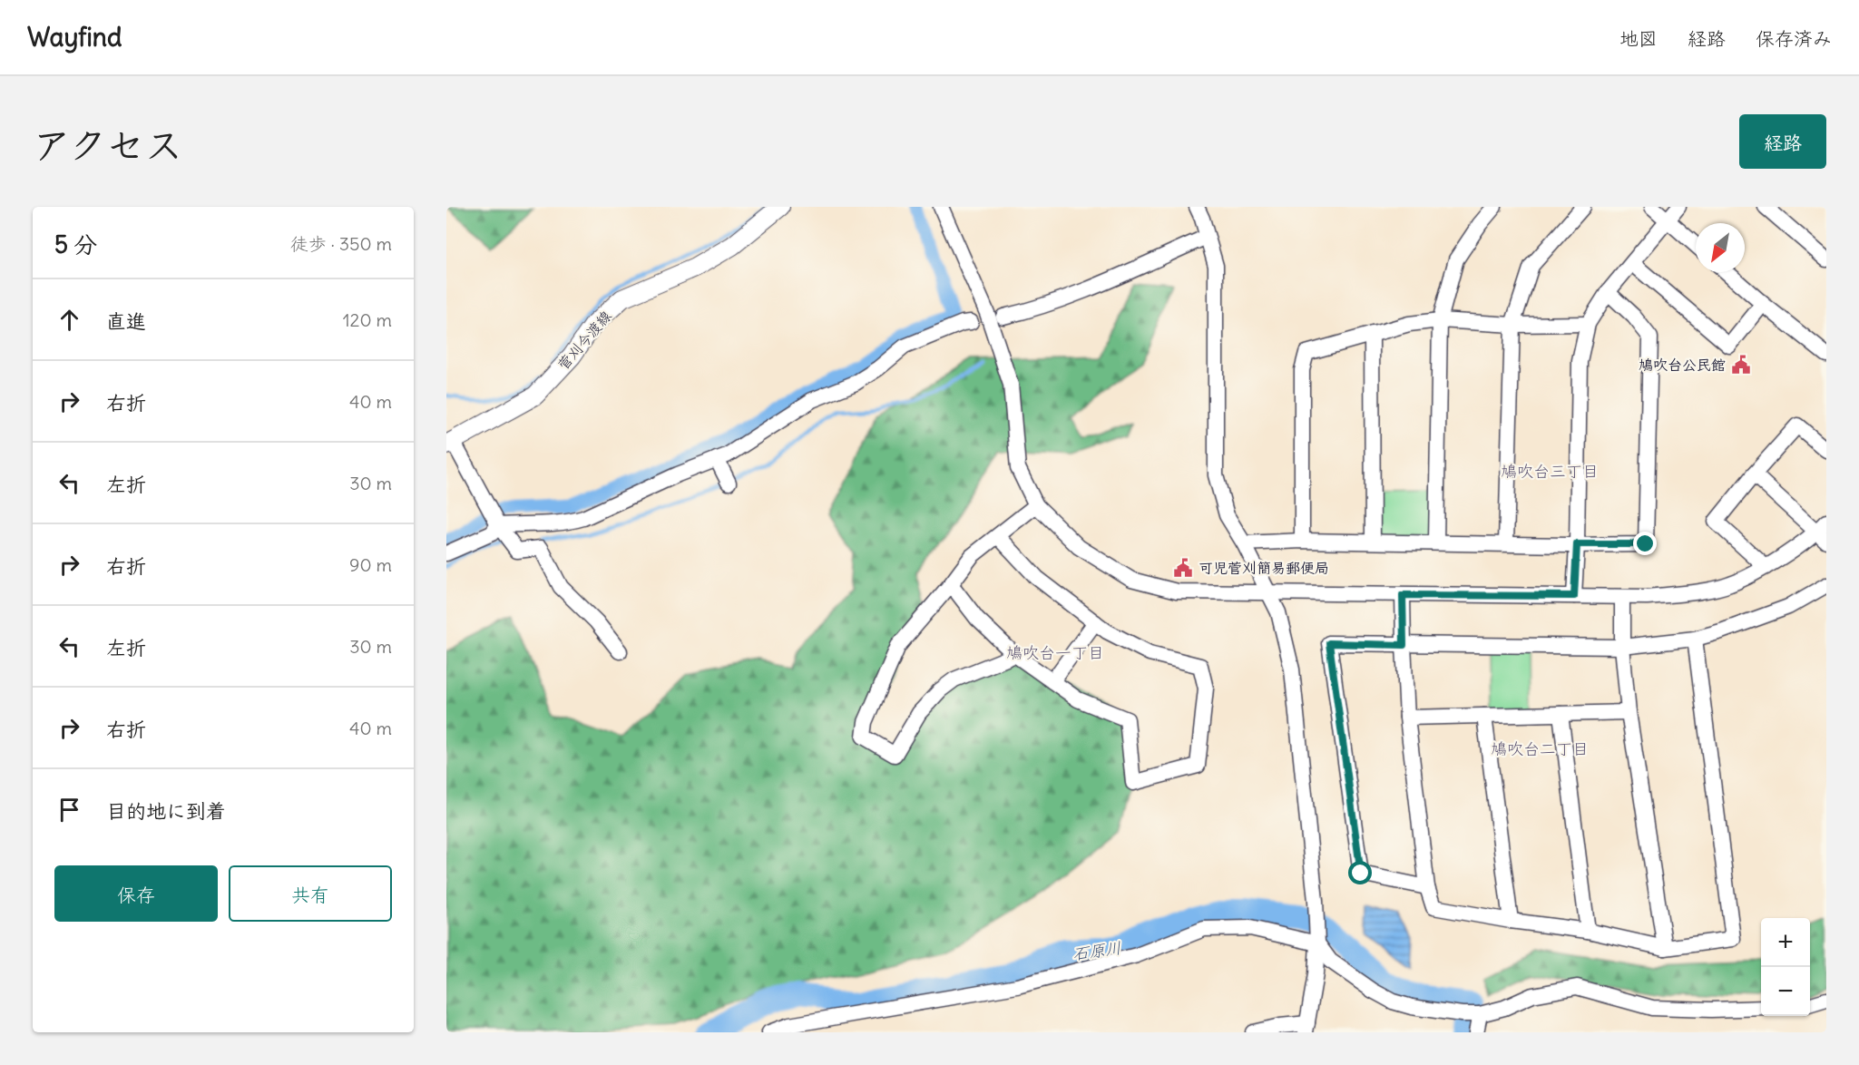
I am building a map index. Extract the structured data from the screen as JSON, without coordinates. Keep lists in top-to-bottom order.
{
  "streets": {
    "main road": ["菅刈今渡線"]
  },
  "districts": ["鳩吹台三丁目", "鳩吹台一丁目", "鳩吹台二丁目"],
  "water": ["石原川"],
  "places": {
    "public building": ["鳩吹台公民館", "可児菅刈簡易郵便局"]
  },
  "north": "bottom left",
  "page": {
    "header": "Wayfind",
    "nav": ["地図", "経路", "保存済み"],
    "title": "アクセス",
    "buttons": [
      "経路",
      ["保存", "共有"]
    ],
    "heading": ["5 分", "徒歩 · 350 m"],
    "list": [
      ["直進", "120 m"],
      ["右折", "40 m"],
      ["左折", "30 m"],
      ["右折", "90 m"],
      ["左折", "30 m"],
      ["右折", "40 m"],
      "目的地に到着"
    ],
    "map_buttons": ["+", "−"]
  }
}
